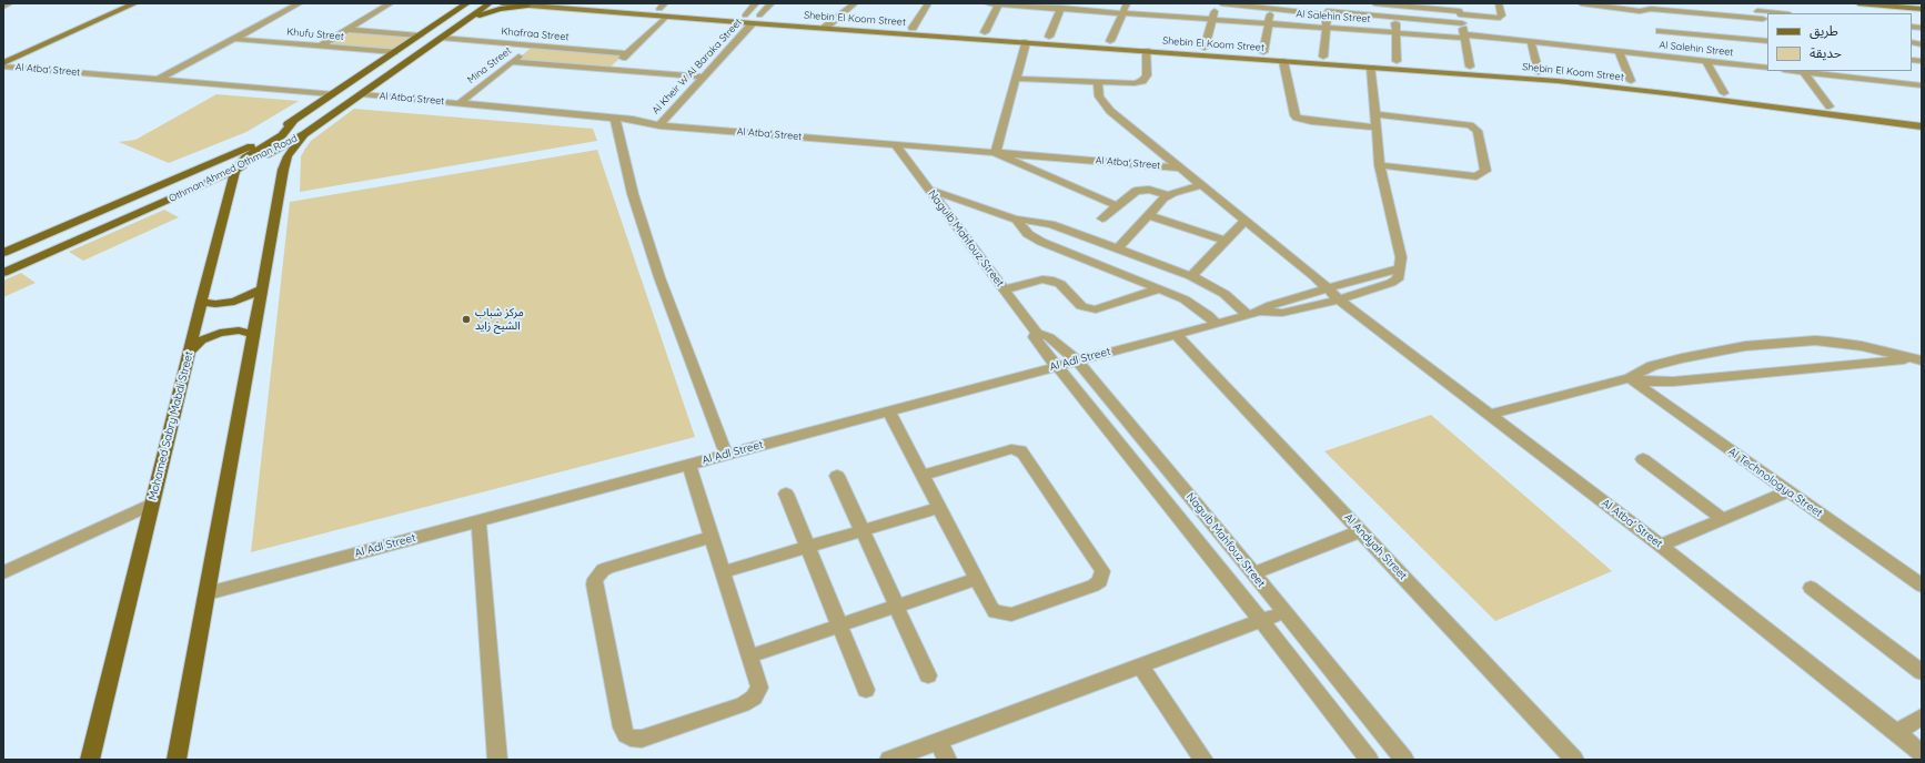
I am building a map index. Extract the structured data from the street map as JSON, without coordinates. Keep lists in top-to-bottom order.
{
  "streets": {
    "main road": ["Othman Ahmed Othman Road", "Mohamed Sabry Mabdi Street"],
    "street": [
      "Al Salehin Street",
      "Shebin El Koom Street",
      "Khufu Street",
      "Khafraa Street",
      "Mina Street",
      "Al Kheir W Al Baraka Street",
      "Al Atba' Street",
      "Naguib Mahfouz Street",
      "Al Adl Street",
      "Al Technologya Street",
      "Al Andyah Street"
    ]
  },
  "crossings": [
    ["Shebin El Koom Street", "Al Kheir W Al Baraka Street"],
    ["Khufu Street", "Othman Ahmed Othman Road"],
    ["Khafraa Street", "Mina Street"],
    ["Khafraa Street", "Othman Ahmed Othman Road"],
    ["Mina Street", "Al Atba' Street"],
    ["Al Kheir W Al Baraka Street", "Al Atba' Street"],
    ["Al Atba' Street", "Othman Ahmed Othman Road"],
    ["Al Atba' Street", "Naguib Mahfouz Street"],
    ["Al Atba' Street", "Al Adl Street"],
    ["Othman Ahmed Othman Road", "Mohamed Sabry Mabdi Street"],
    ["Naguib Mahfouz Street", "Al Adl Street"],
    ["Al Adl Street", "Al Andyah Street"]
  ],
  "places": ["مركز شباب الشيخ زايد"],
  "legend": ["طريق", "حديقة"]
}
